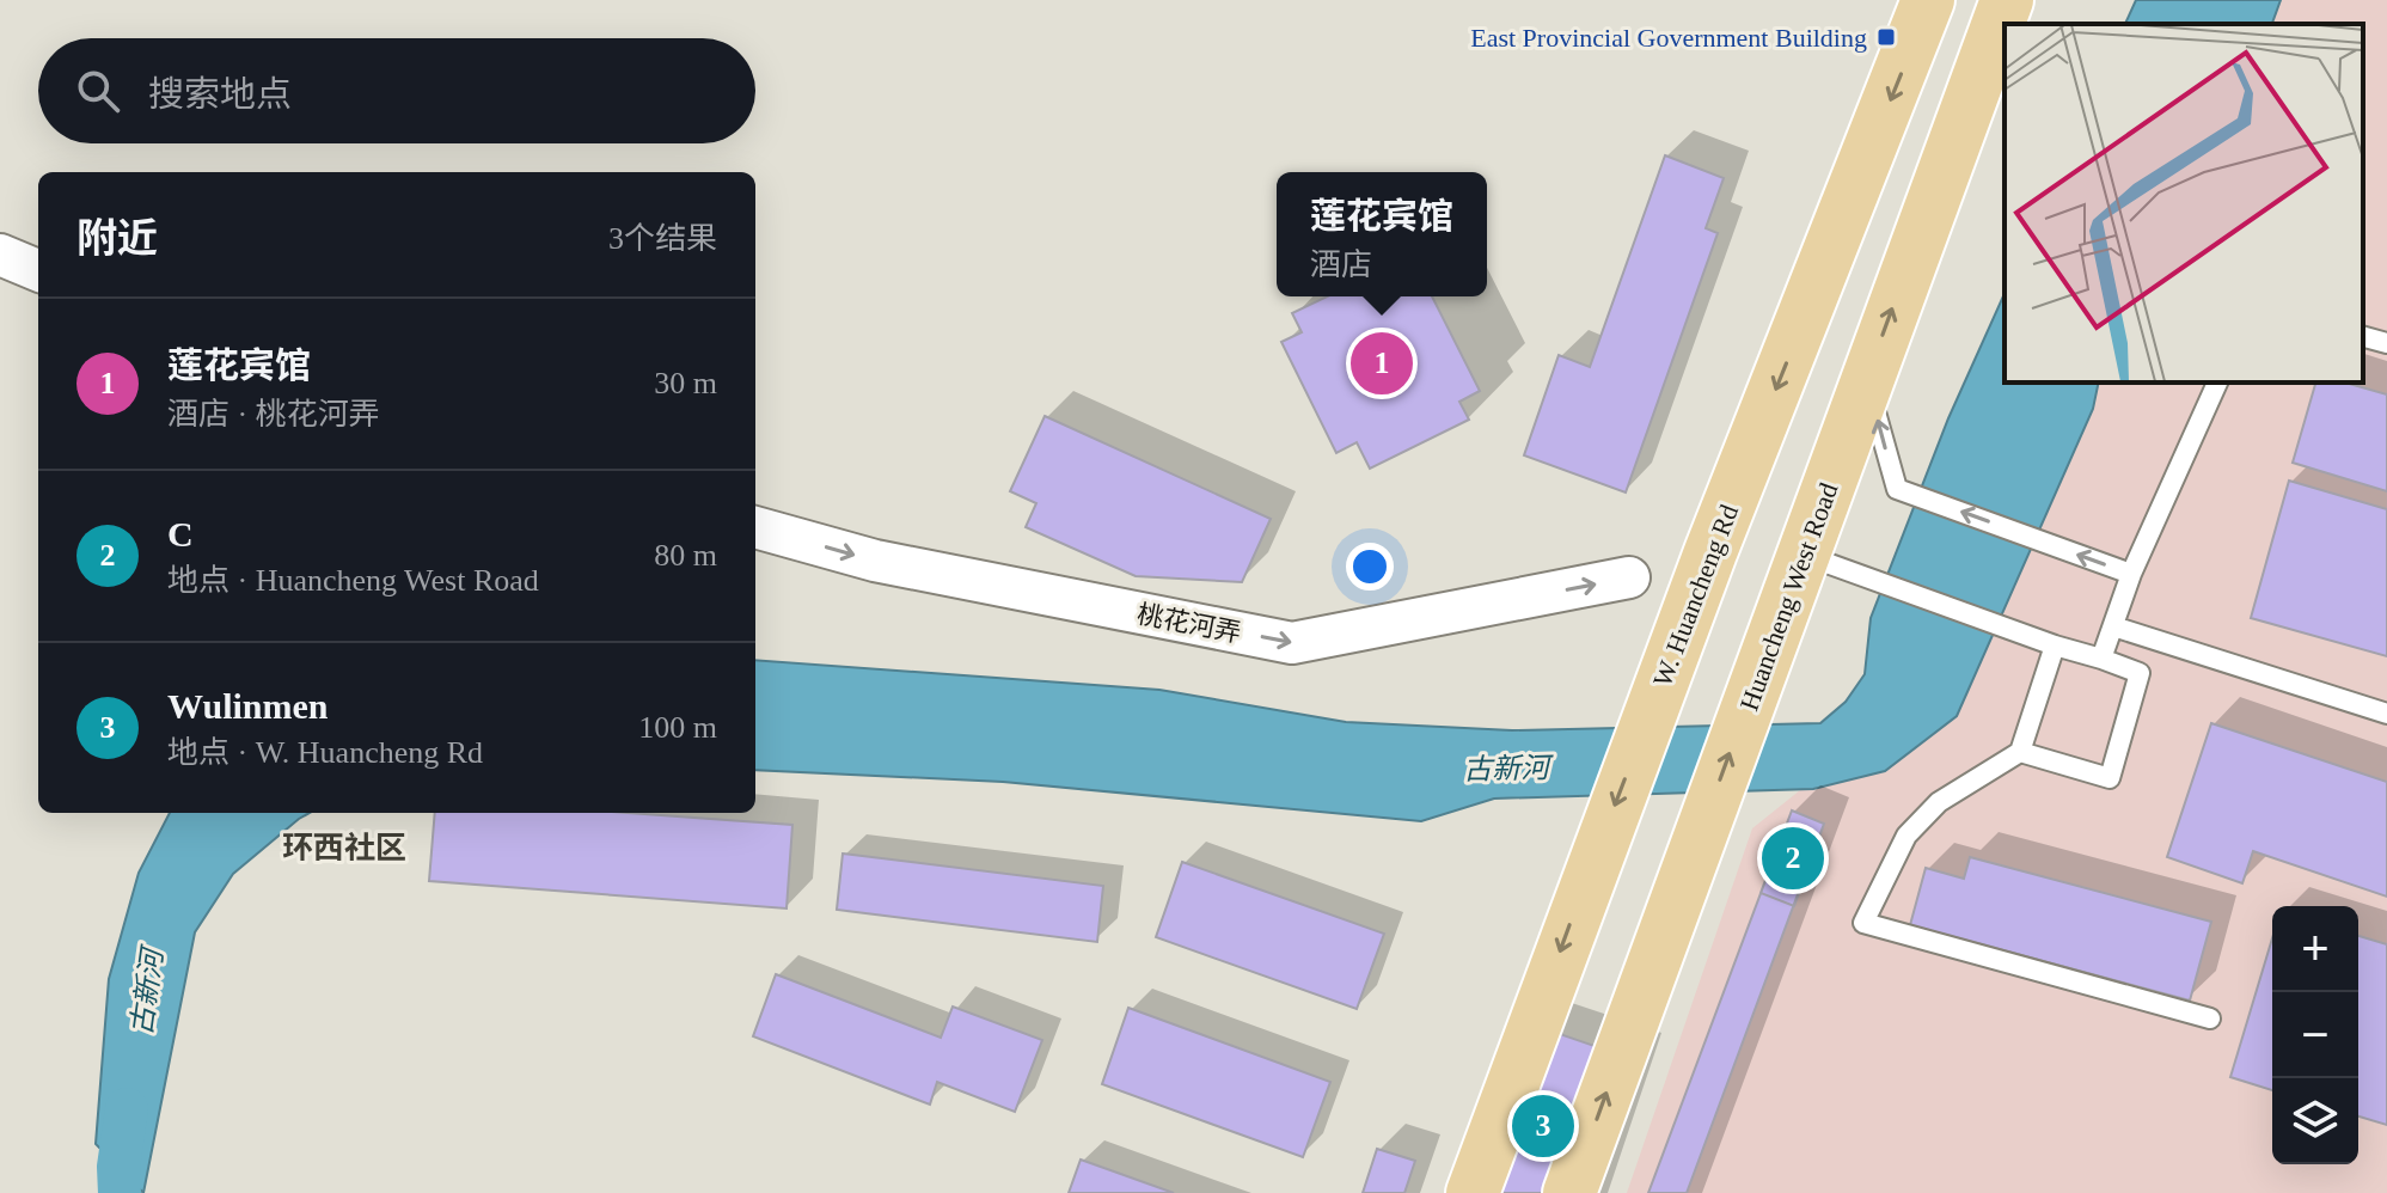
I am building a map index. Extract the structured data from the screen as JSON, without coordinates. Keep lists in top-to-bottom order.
{
  "streets": {
    "main road": ["W. Huancheng Rd", "Huancheng West Road"],
    "street": ["桃花河弄"]
  },
  "one_way": ["W. Huancheng Rd", "Huancheng West Road", "桃花河弄"],
  "districts": ["环西社区"],
  "water": ["古新河"],
  "places": {
    "transit": ["East Provincial Government Building"]
  },
  "page": {
    "search": "搜索地点",
    "popup": ["莲花宾馆", "酒店"],
    "heading": ["附近", "3个结果"],
    "list": [
      {
        "mark": "1",
        "name": "莲花宾馆",
        "note": "酒店 · 桃花河弄",
        "value": "30 m"
      },
      {
        "mark": "2",
        "name": "C",
        "note": "地点 · Huancheng West Road",
        "value": "80 m"
      },
      {
        "mark": "3",
        "name": "Wulinmen",
        "note": "地点 · W. Huancheng Rd",
        "value": "100 m"
      }
    ],
    "pins": ["1", "2", "3"],
    "map_buttons": ["+", "−"]
  }
}
